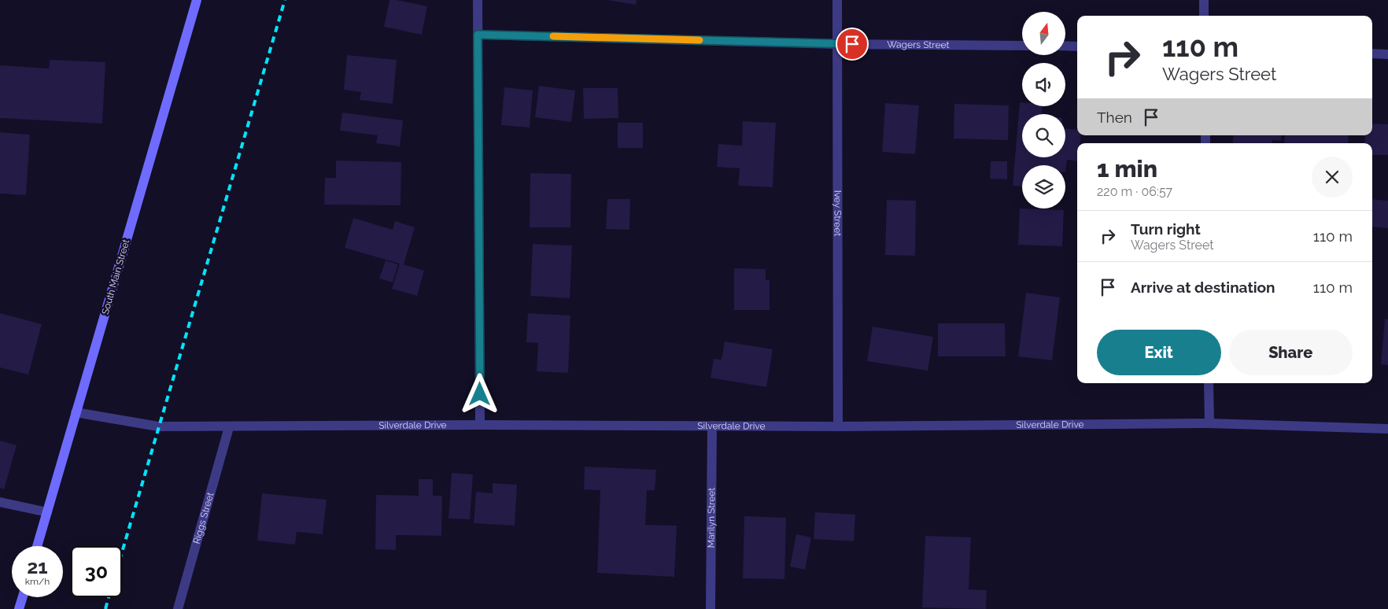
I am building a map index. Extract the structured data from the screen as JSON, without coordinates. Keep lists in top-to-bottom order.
{
  "streets": {
    "street": [
      "Wagers Street",
      "Ivey Street",
      "South Main Street",
      "Silverdale Drive",
      "Marilyn Street",
      "Riggs Street"
    ]
  },
  "crossings": [
    ["Wagers Street", "Ivey Street"],
    ["Ivey Street", "Silverdale Drive"],
    ["South Main Street", "Silverdale Drive"],
    ["Silverdale Drive", "Marilyn Street"],
    ["Silverdale Drive", "Riggs Street"]
  ],
  "north": "top",
  "page": {
    "turn": ["110 m", "Wagers Street"],
    "then": "Then",
    "heading": ["1 min", "220 m · 06:57"],
    "list": [
      {
        "name": "Turn right",
        "note": "Wagers Street",
        "value": "110 m"
      },
      {
        "name": "Arrive at destination",
        "value": "110 m"
      }
    ],
    "buttons": ["Exit", "Share"],
    "speed": "21 km/h",
    "limit": "30"
  }
}
